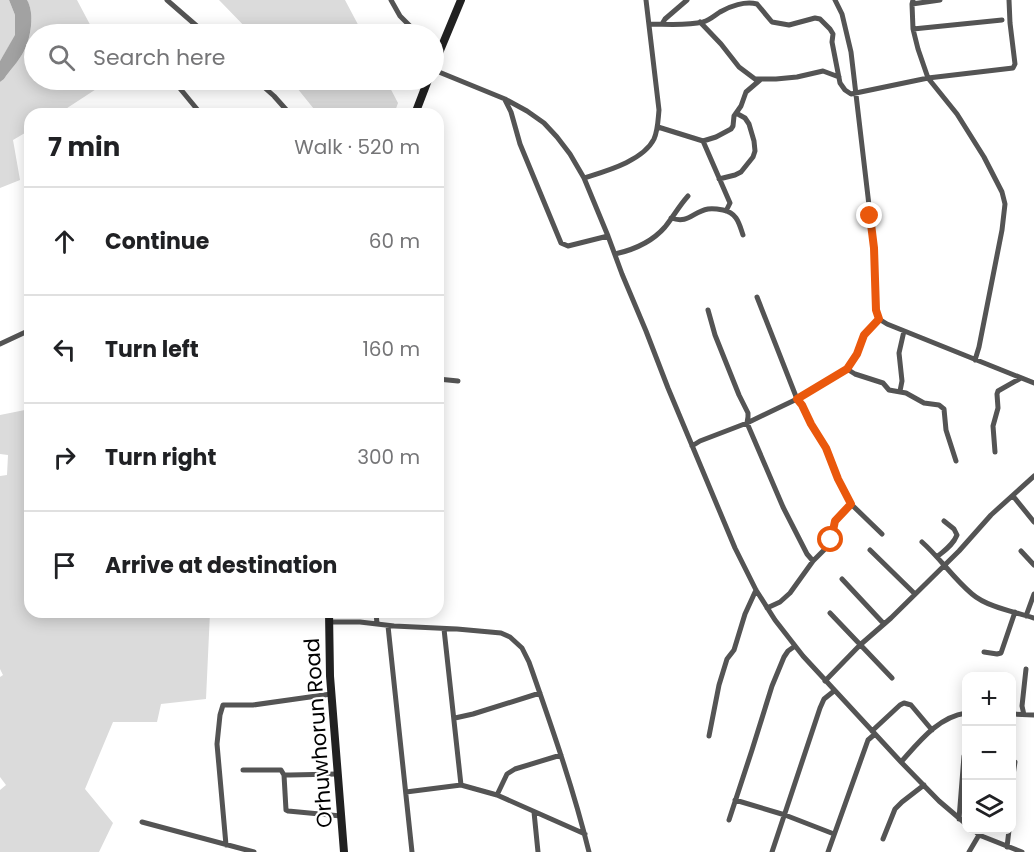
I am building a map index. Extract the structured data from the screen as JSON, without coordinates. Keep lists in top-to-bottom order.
{
  "streets": {
    "street": ["Orhuwhorun Road"]
  },
  "page": {
    "search": "Search here",
    "heading": ["7 min", "Walk · 520 m"],
    "list": [
      ["Continue", "60 m"],
      ["Turn left", "160 m"],
      ["Turn right", "300 m"],
      "Arrive at destination"
    ],
    "map_buttons": ["+", "−"]
  }
}
